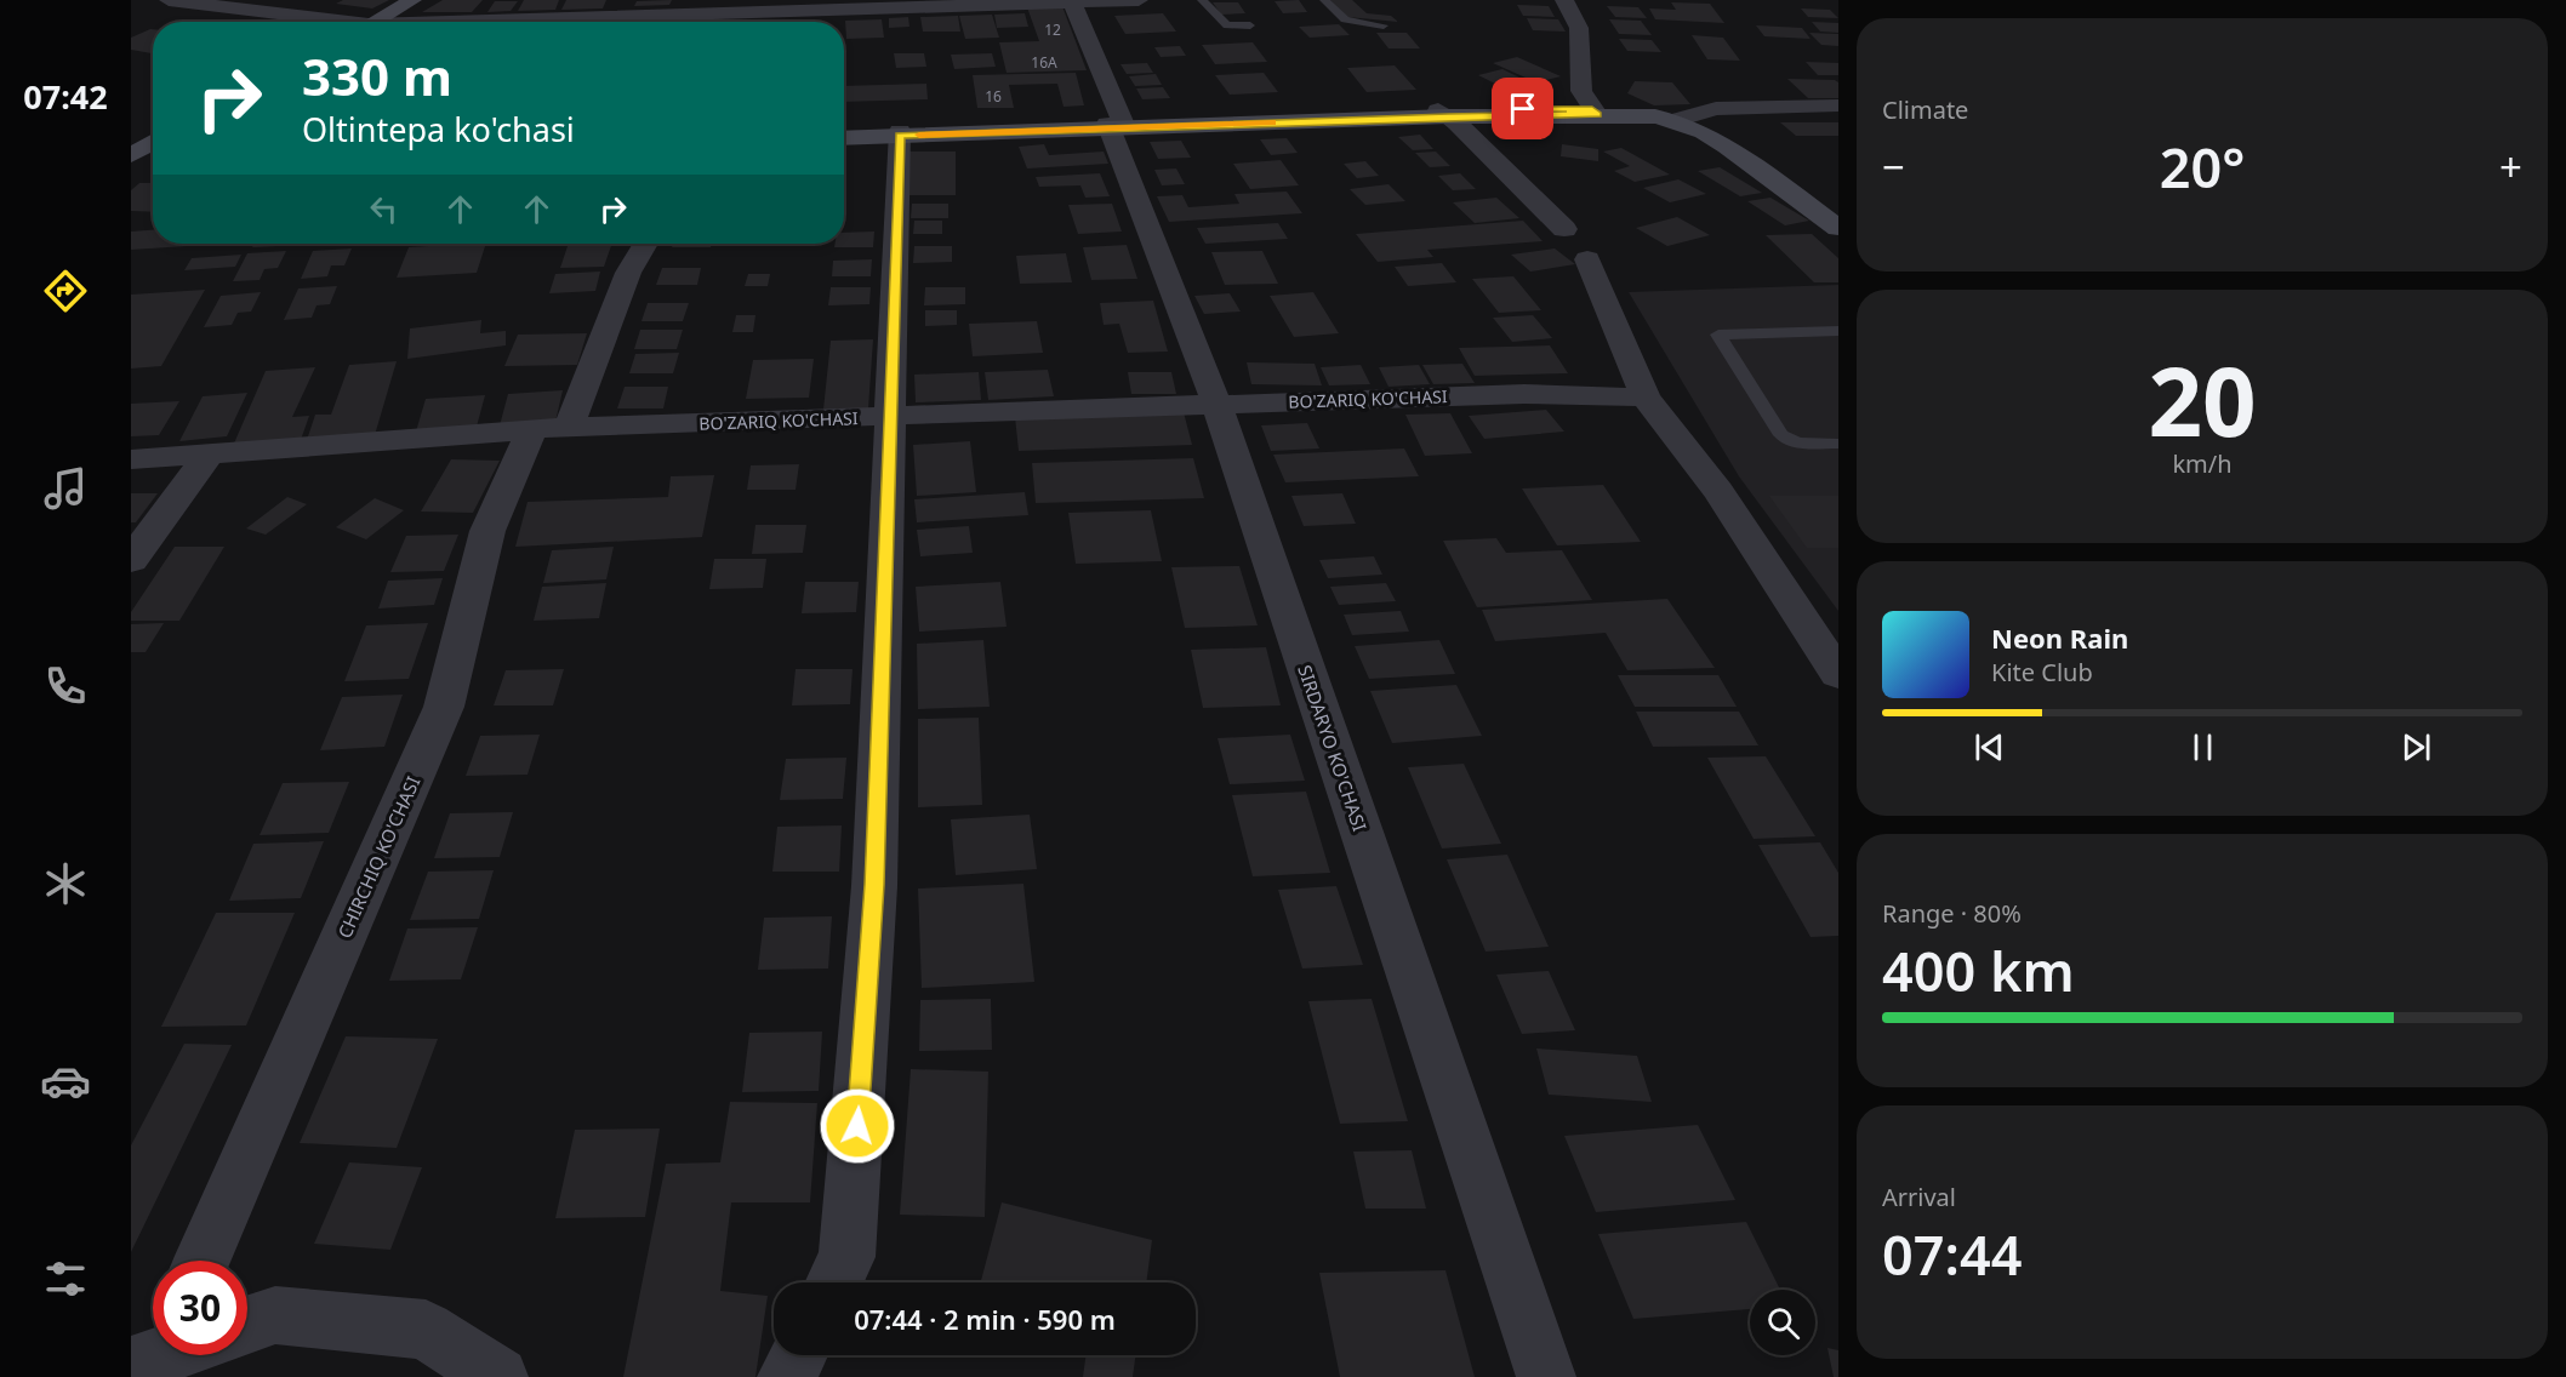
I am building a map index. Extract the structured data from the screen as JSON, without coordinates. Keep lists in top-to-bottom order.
{
  "streets": {
    "street": ["BO'ZARIQ KO'CHASI", "SIRDARYO KO'CHASI", "CHIRCHIQ KO'CHASI"]
  },
  "crossings": [
    ["BO'ZARIQ KO'CHASI", "SIRDARYO KO'CHASI"],
    ["BO'ZARIQ KO'CHASI", "CHIRCHIQ KO'CHASI"]
  ],
  "house_numbers": ["12", "16A", "16"],
  "page": {
    "tabs": "07:42",
    "tile": [
      "Climate",
      ["20", "km/h"],
      ["Range · 80%", "400 km"],
      ["Arrival", "07:44"]
    ],
    "turn": ["330 m", "Oltintepa ko'chasi"],
    "heat": ["−", "20°", "+"],
    "song": ["Neon Rain", "Kite Club"],
    "limit": "30",
    "trip": "07:44 · 2 min · 590 m"
  }
}
